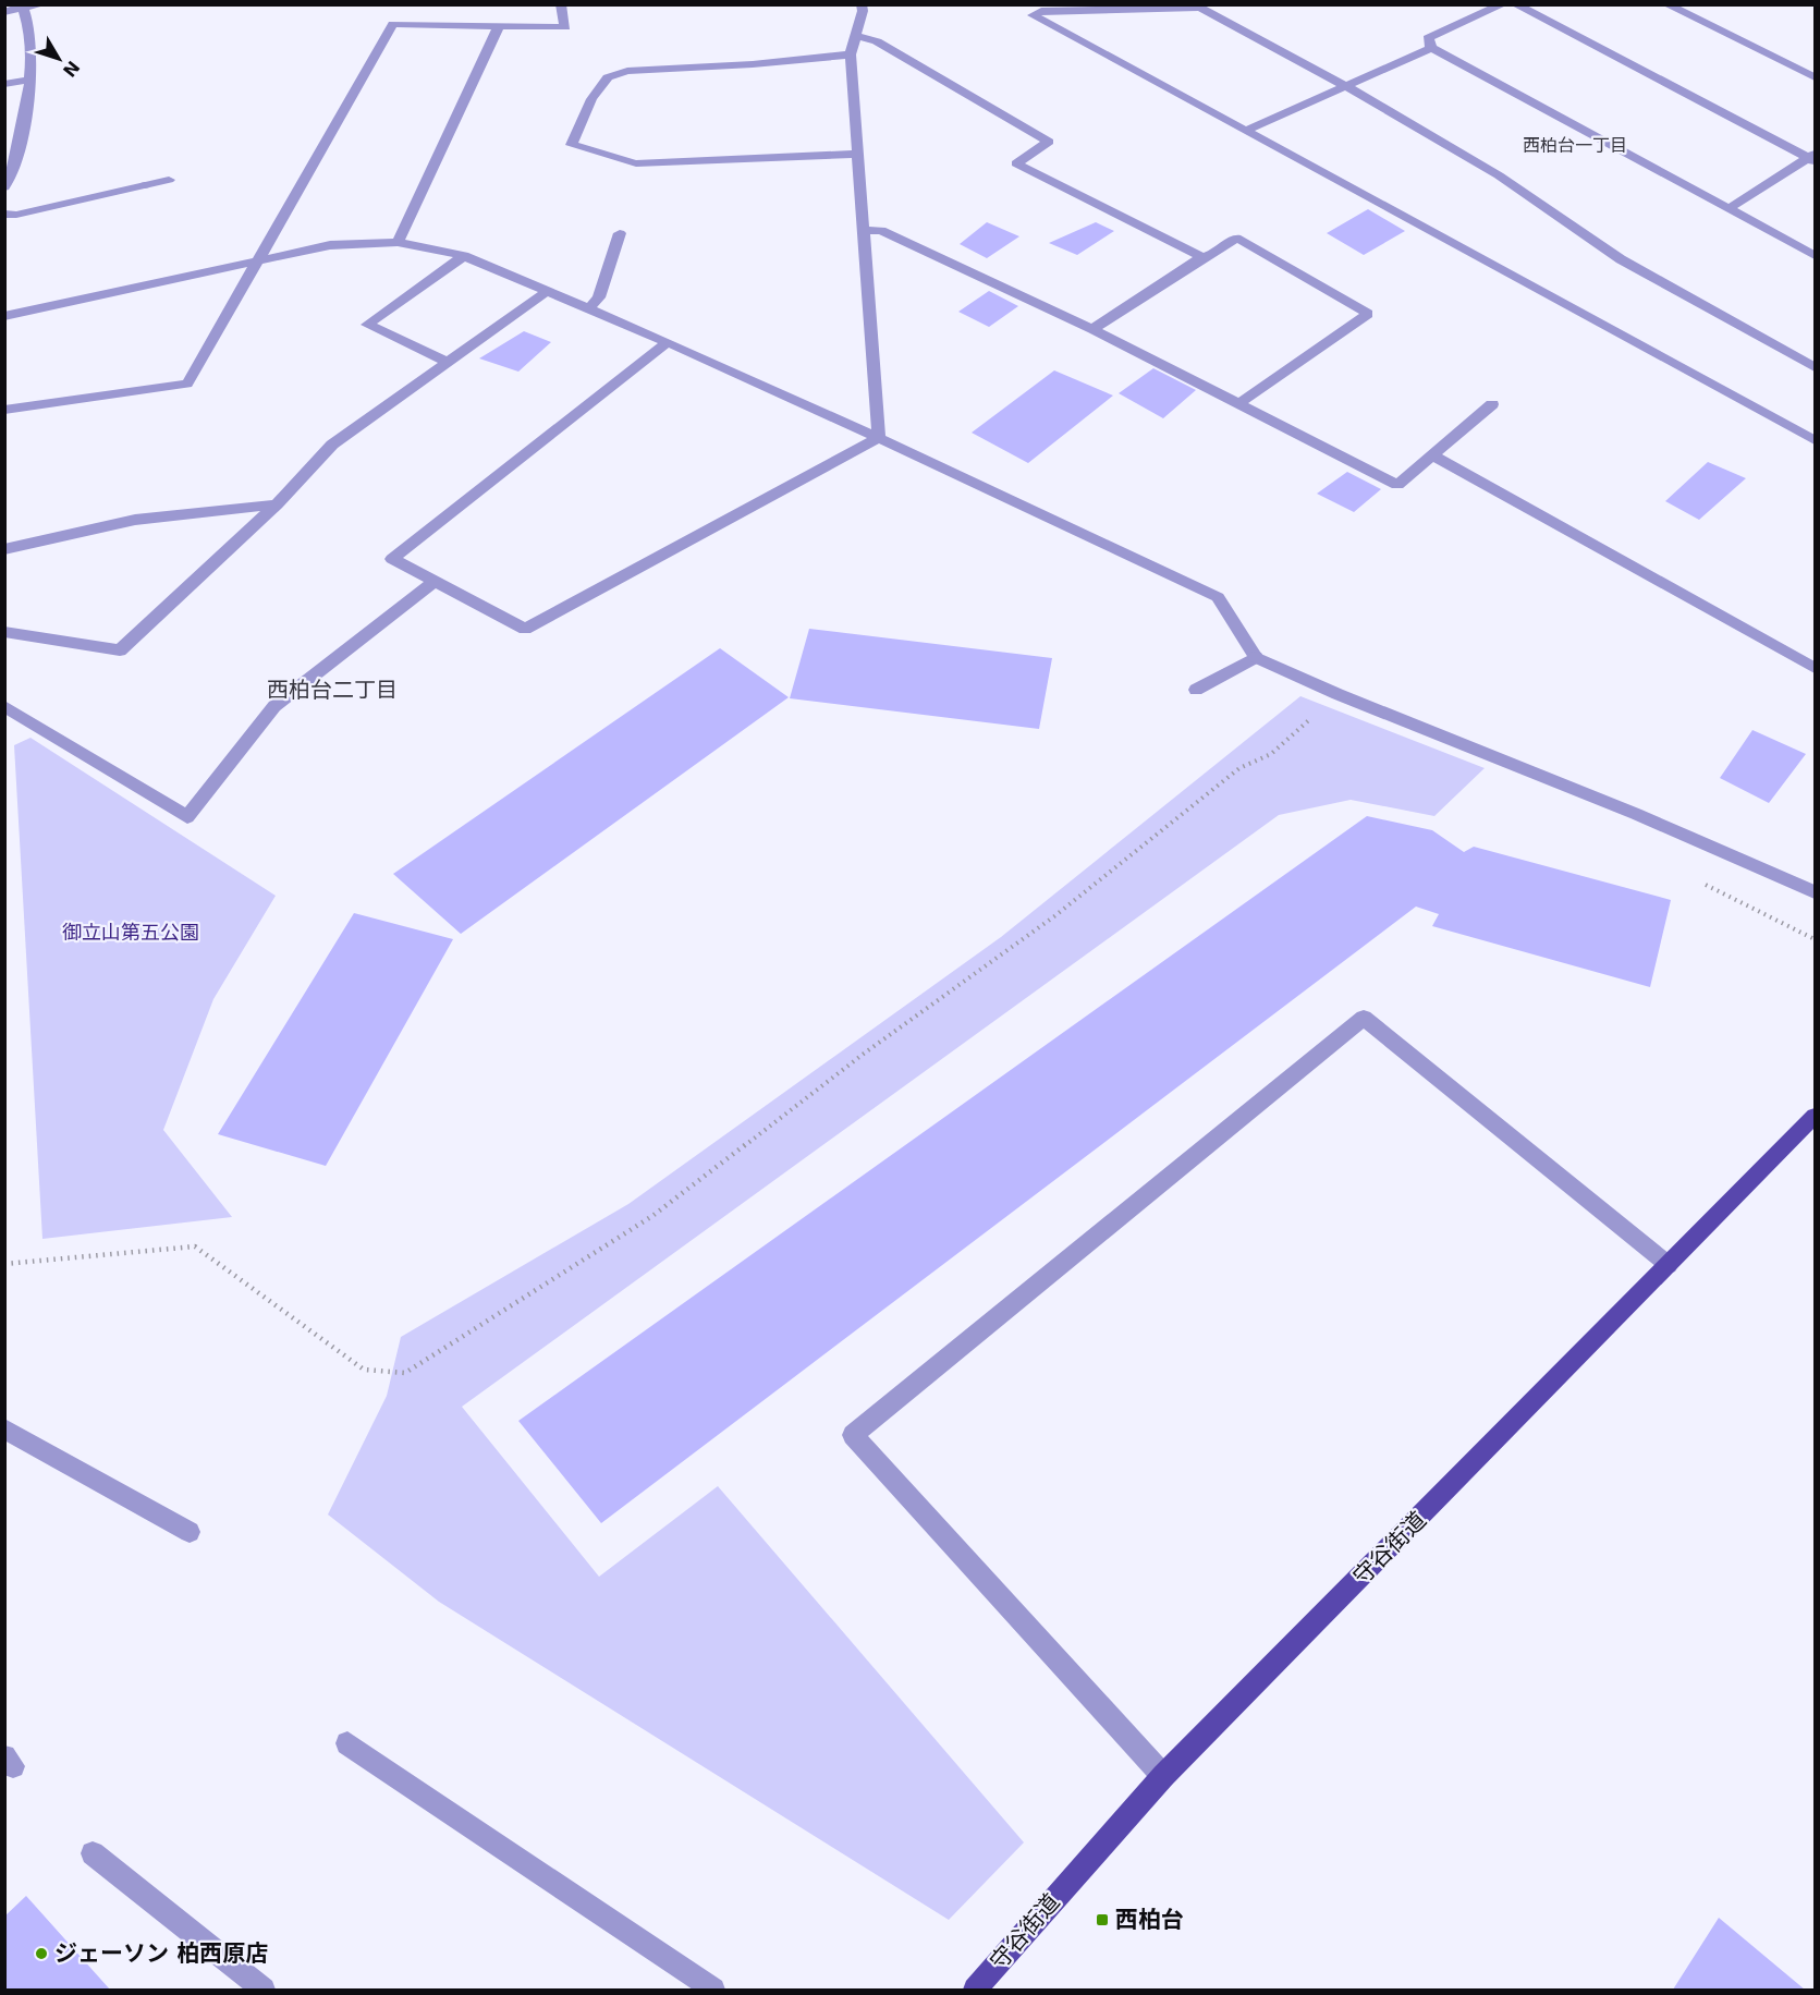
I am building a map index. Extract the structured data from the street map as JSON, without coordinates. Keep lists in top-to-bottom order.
{
  "streets": {
    "main road": ["守谷街道"]
  },
  "districts": ["西柏台一丁目", "西柏台二丁目"],
  "parks": ["御立山第五公園"],
  "places": {
    "transit": ["西柏台"],
    "other": ["ジェーソン 柏西原店"]
  },
  "north": "bottom right"
}
